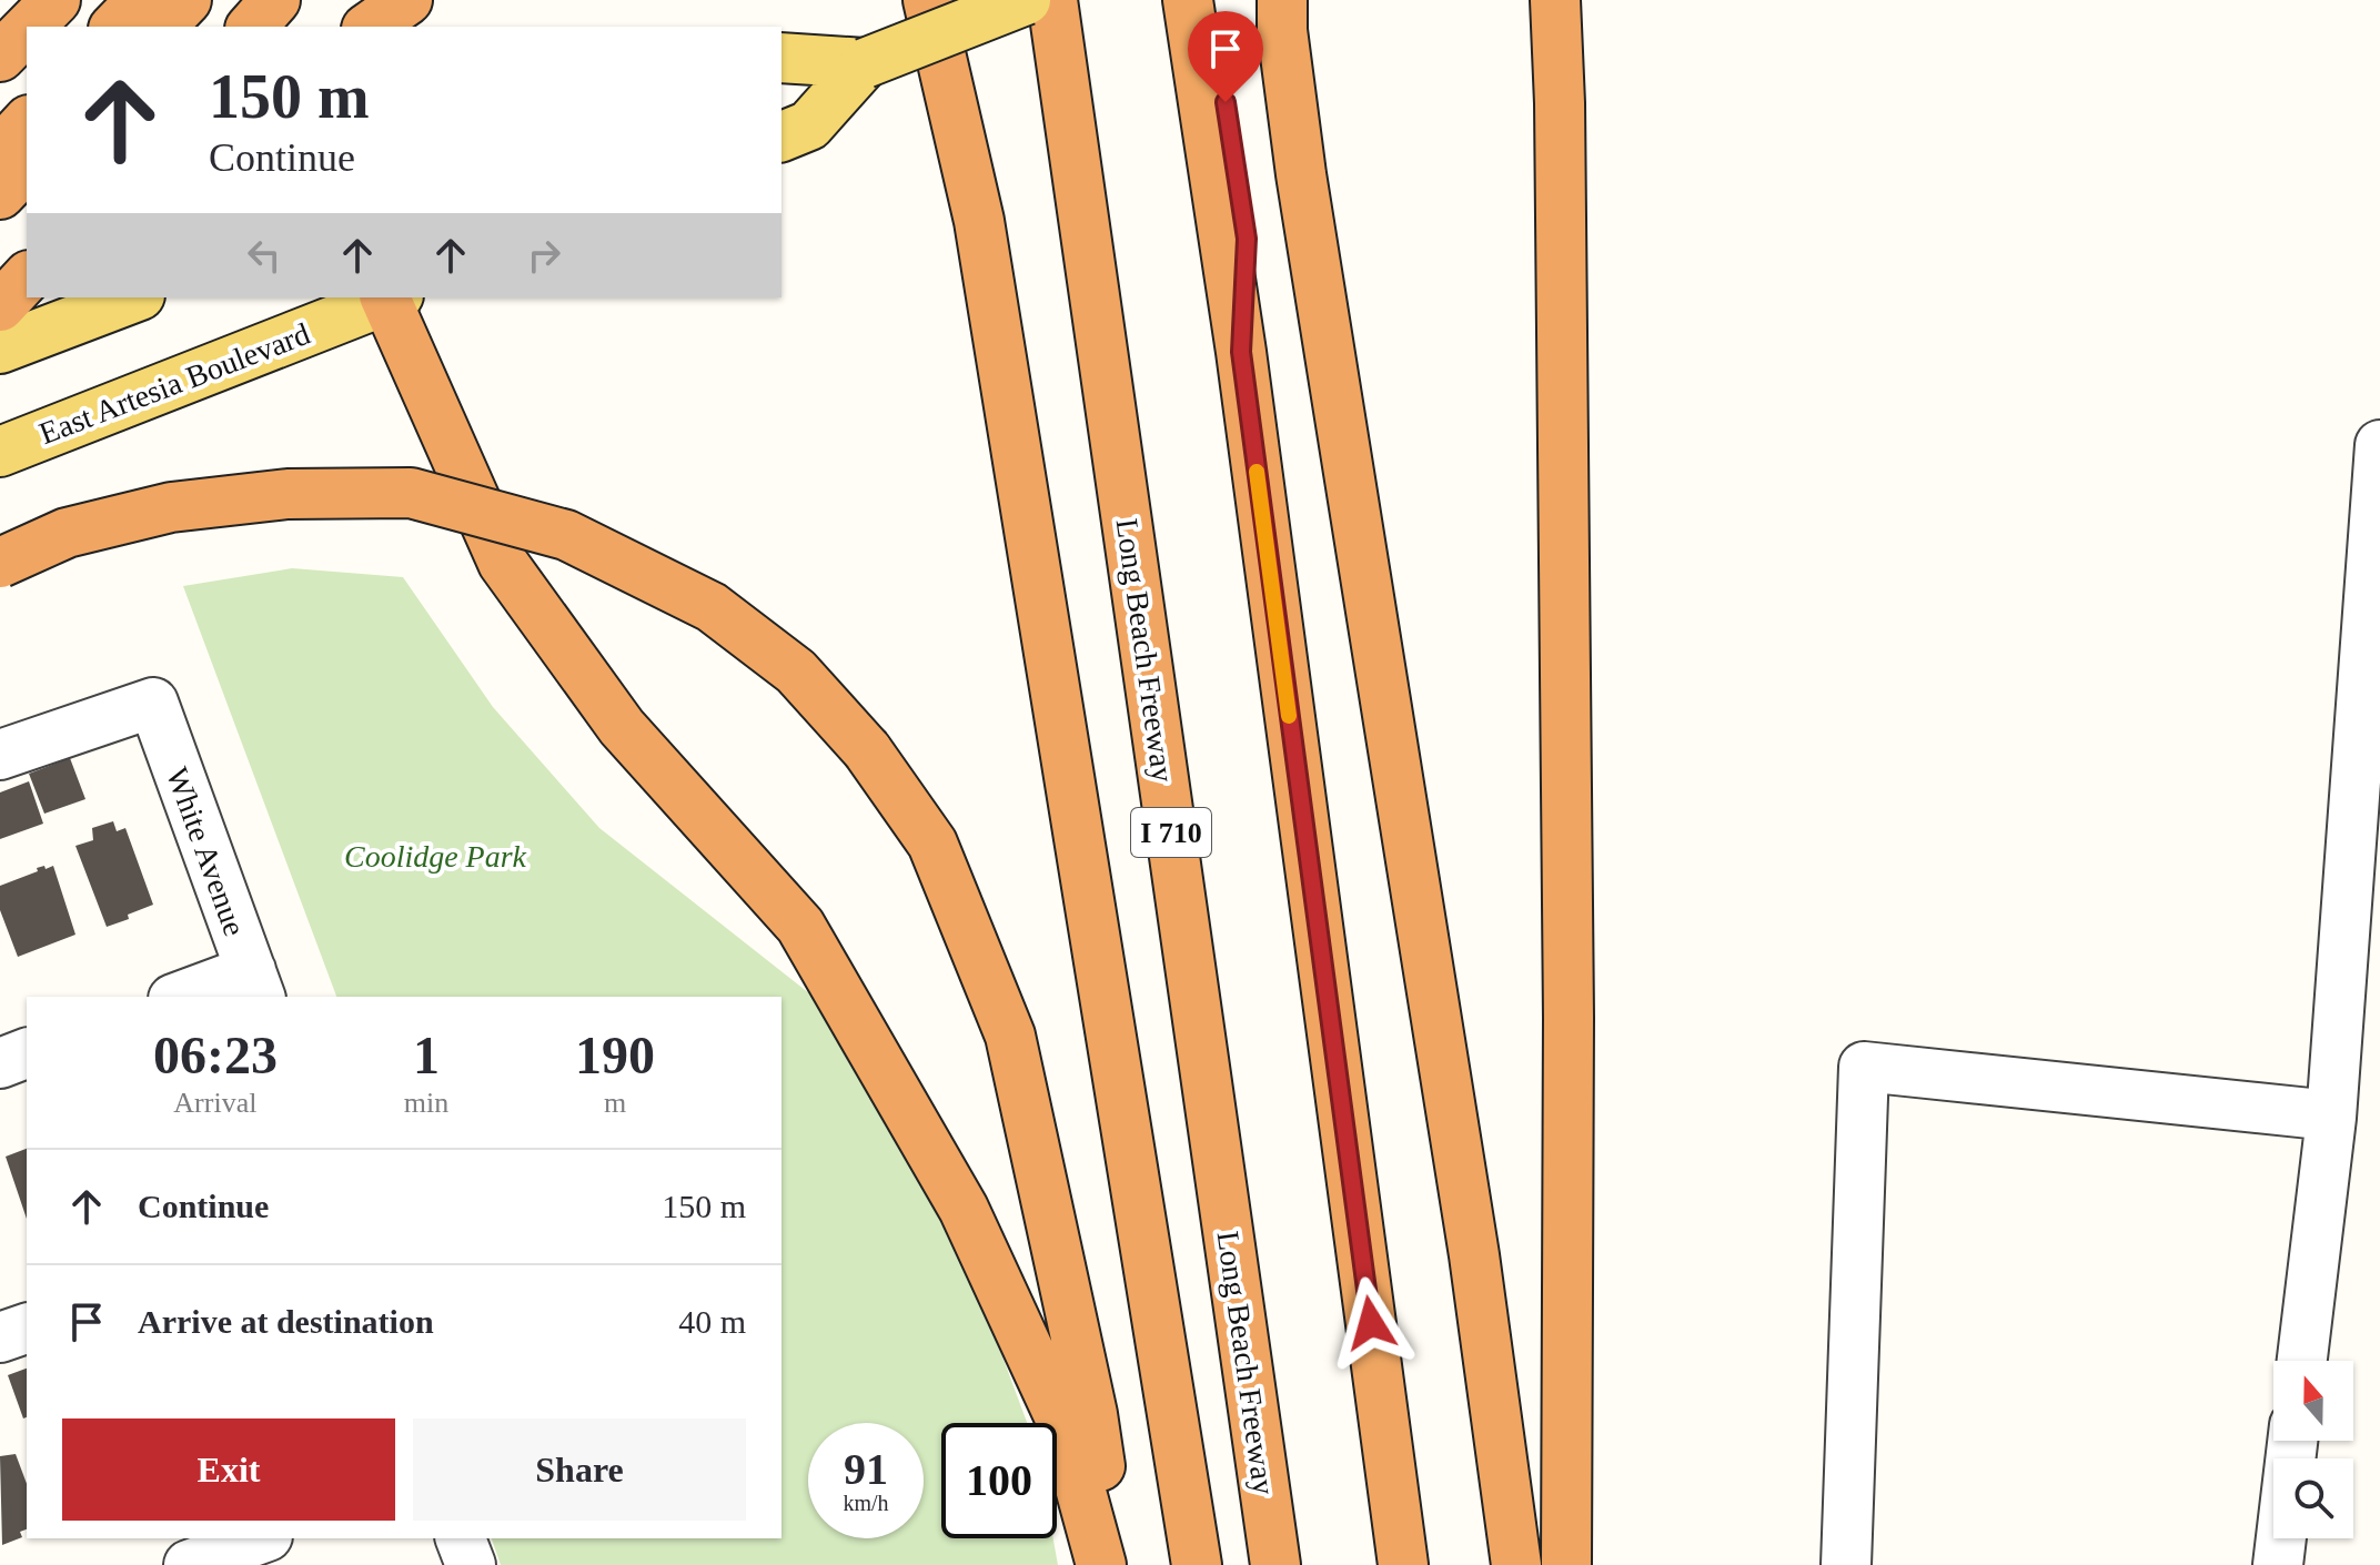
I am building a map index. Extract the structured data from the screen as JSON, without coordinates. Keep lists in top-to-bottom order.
{
  "streets": {
    "highway": ["Long Beach Freeway", "I 710"],
    "main road": ["East Artesia Boulevard"],
    "street": ["White Avenue"]
  },
  "parks": ["Coolidge Park"],
  "north": "top",
  "page": {
    "turn": ["150 m", "Continue"],
    "eta": [
      "06:23",
      "Arrival",
      "1",
      "min",
      "190",
      "m"
    ],
    "list": [
      {
        "name": "Continue",
        "value": "150 m"
      },
      {
        "name": "Arrive at destination",
        "value": "40 m"
      }
    ],
    "buttons": ["Exit", "Share"],
    "speed": "91 km/h",
    "limit": "100"
  }
}
